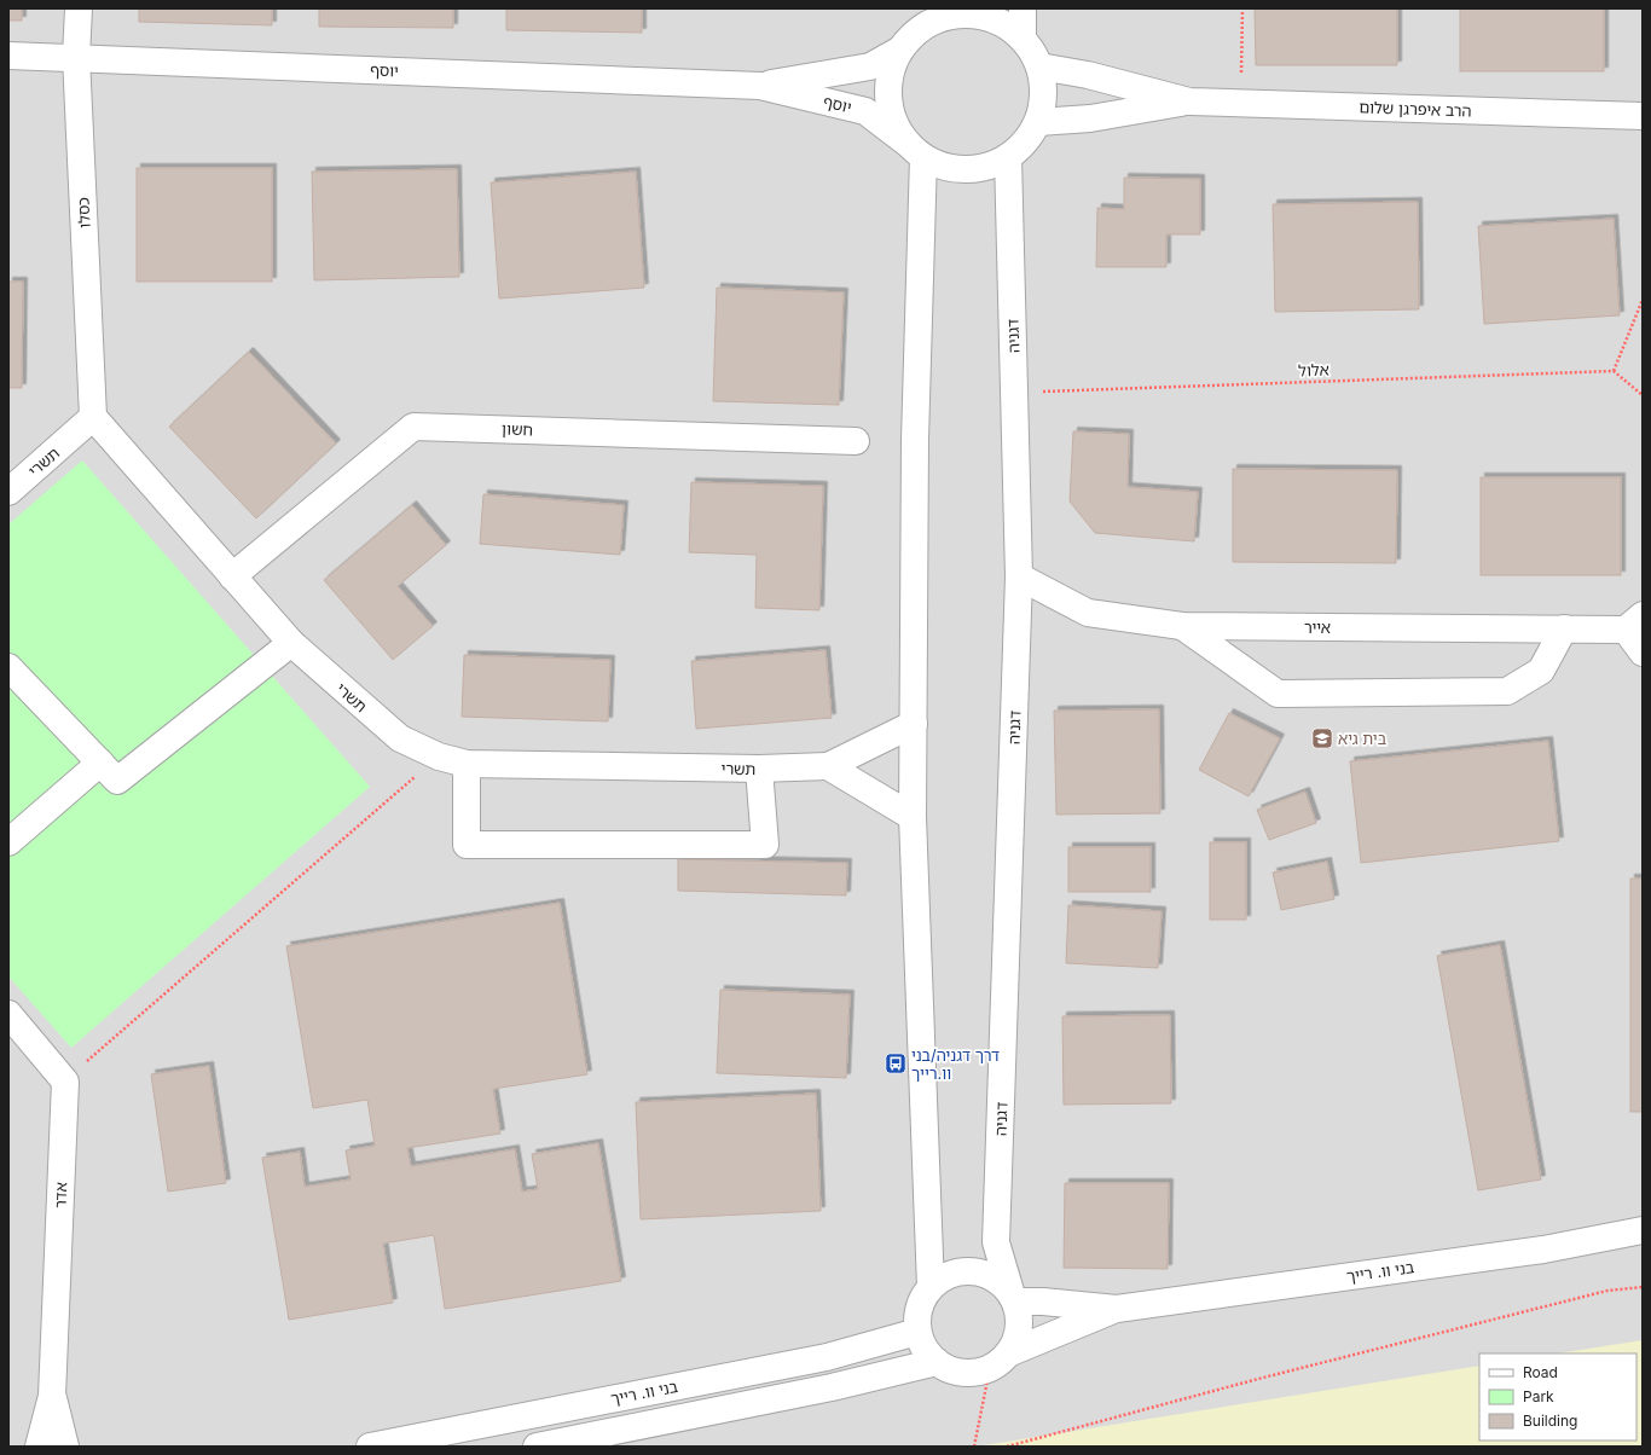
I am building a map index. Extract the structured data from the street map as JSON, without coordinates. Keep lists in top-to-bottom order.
{
  "streets": {
    "street": [
      "יוסף",
      "הרב איפרגן שלום",
      "כסלו",
      "דגניה",
      "חשון",
      "תשרי",
      "אייר",
      "אדר",
      "בני וו. רייך"
    ],
    "path": ["אלול"]
  },
  "crossings": [
    ["יוסף", "הרב איפרגן שלום"],
    ["יוסף", "כסלו"],
    ["יוסף", "דגניה"],
    ["הרב איפרגן שלום", "דגניה"],
    ["כסלו", "תשרי"],
    ["דגניה", "אלול"],
    ["דגניה", "אייר"],
    ["דגניה", "בני וו. רייך"],
    ["חשון", "תשרי"]
  ],
  "places": {
    "school or university": ["בית גיא"],
    "bus stop": ["דרך דגניה/בני וו.רייך"]
  },
  "legend": ["Road", "Park", "Building"]
}
